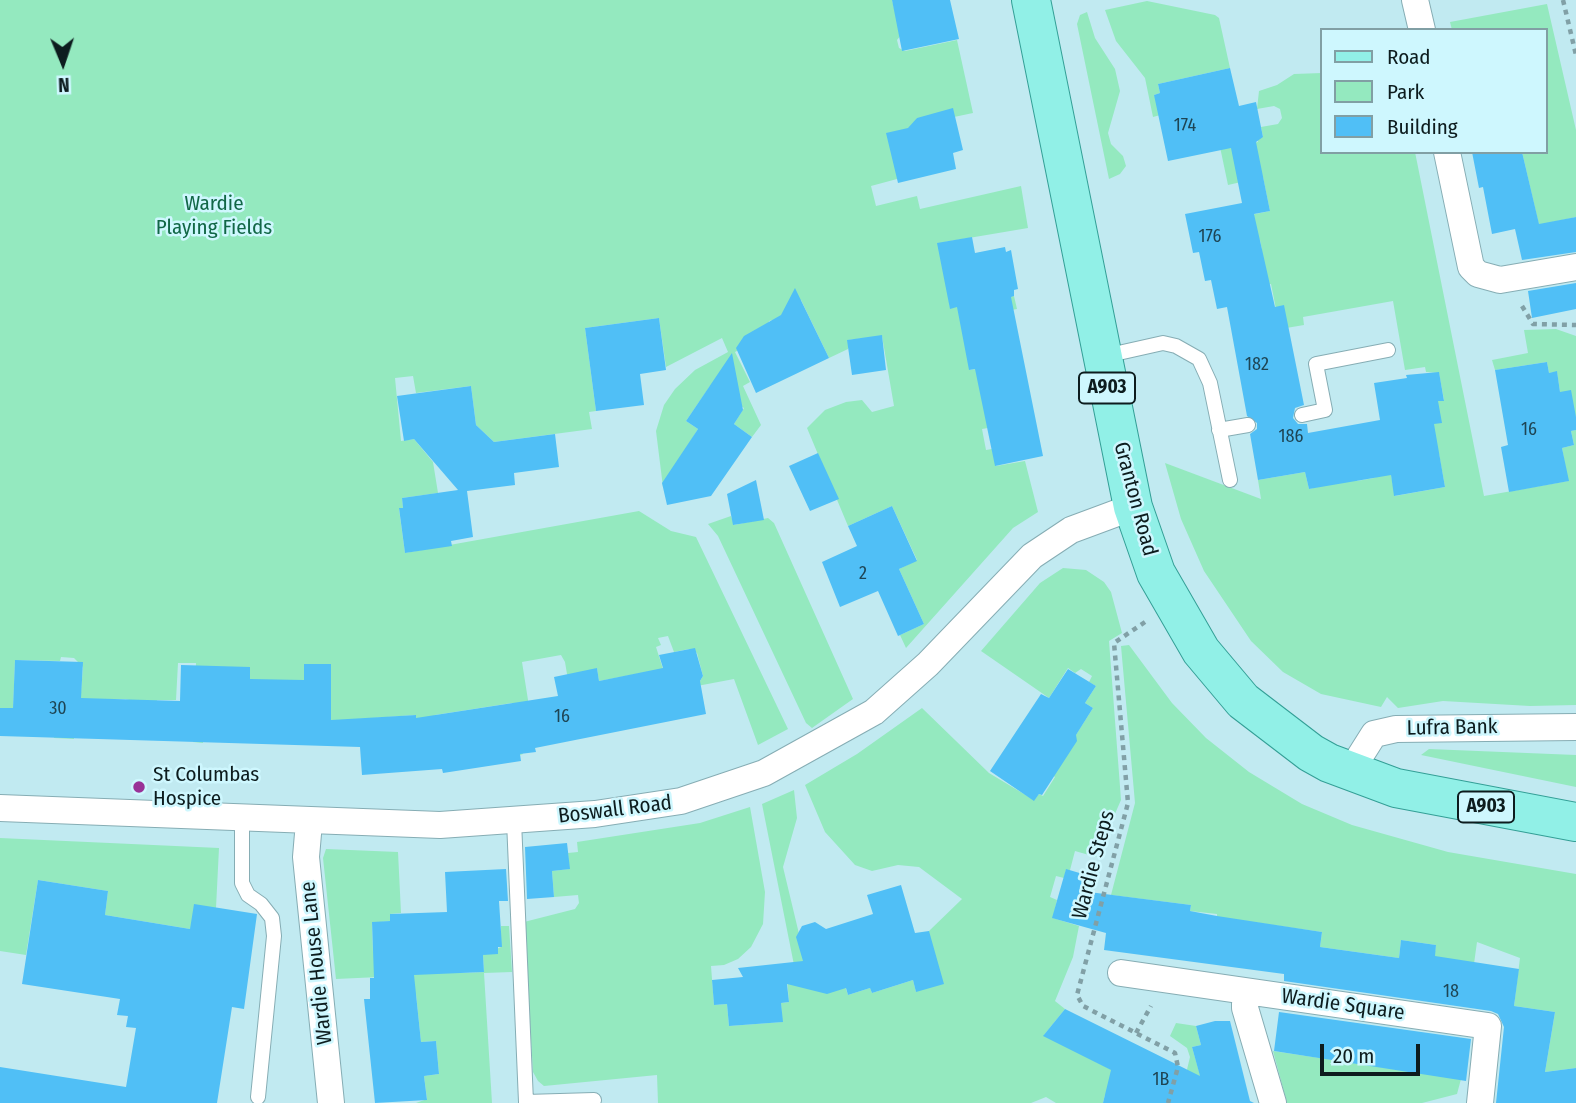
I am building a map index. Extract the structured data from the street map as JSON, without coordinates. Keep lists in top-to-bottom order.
{
  "streets": {
    "main road": ["A903", "Granton Road"],
    "street": [
      "Lufra Bank",
      "Boswall Road",
      "Wardie House Lane",
      "Wardie Square"
    ],
    "path": ["Wardie Steps"]
  },
  "crossings": [
    ["Granton Road", "Lufra Bank"],
    ["Granton Road", "Boswall Road"],
    ["Granton Road", "Wardie Steps"],
    ["Boswall Road", "Wardie House Lane"]
  ],
  "parks": ["Wardie Playing Fields"],
  "places": ["St Columbas Hospice"],
  "house_numbers": [
    "174",
    "176",
    "182",
    "16",
    "186",
    "2",
    "30",
    "16",
    "18",
    "1B"
  ],
  "legend": ["Road", "Park", "Building"],
  "scale_bar": "20 m",
  "north": "bottom"
}
